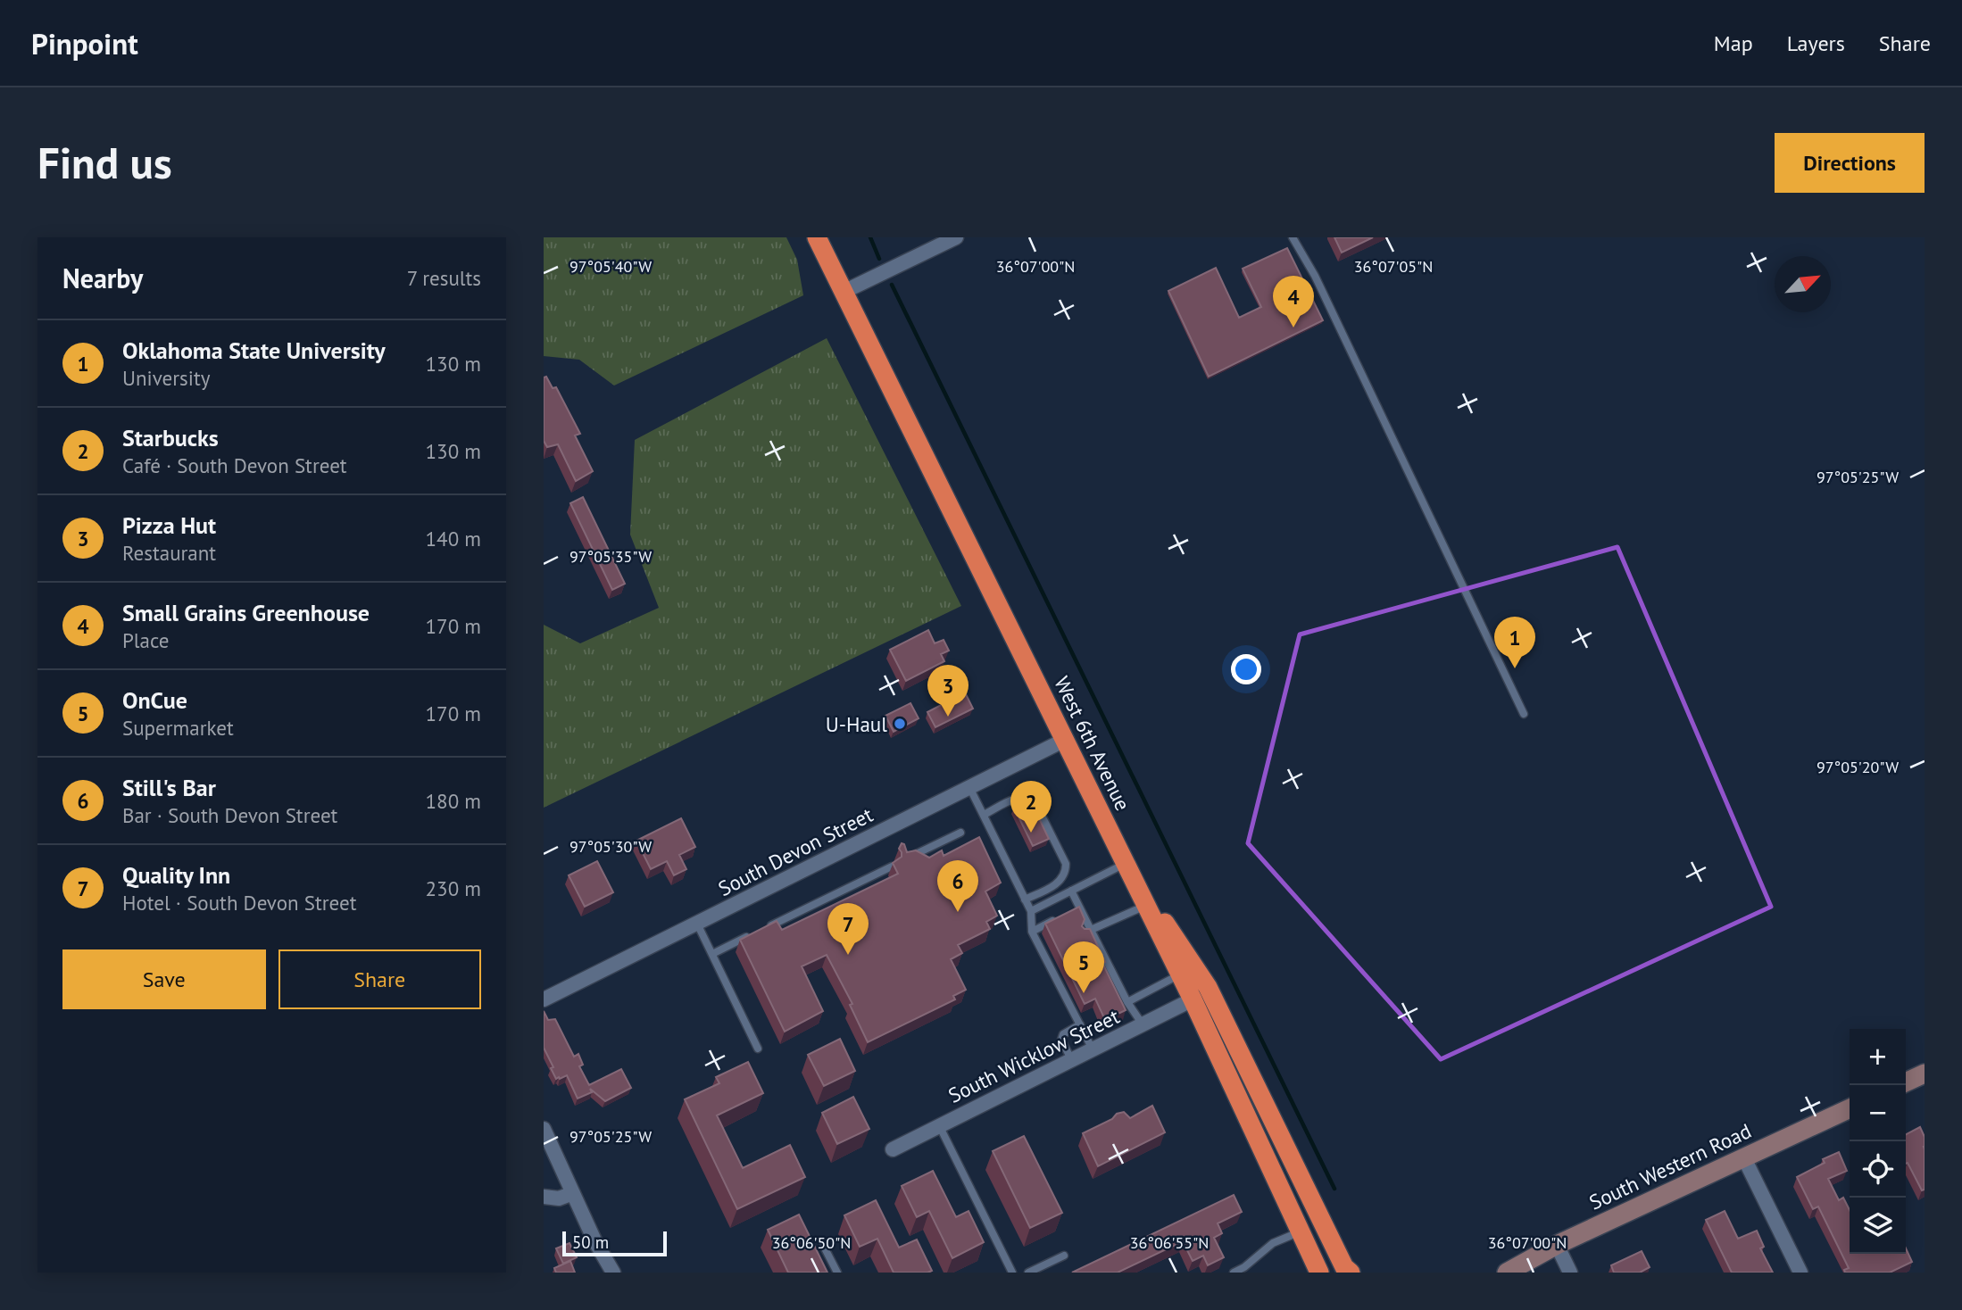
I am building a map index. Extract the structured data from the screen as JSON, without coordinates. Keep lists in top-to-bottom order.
{
  "streets": {
    "highway": ["West 6th Avenue"],
    "main road": ["South Western Road"],
    "street": ["South Devon Street", "South Wicklow Street"]
  },
  "crossings": [
    ["West 6th Avenue", "South Devon Street"],
    ["West 6th Avenue", "South Wicklow Street"]
  ],
  "places": ["U-Haul"],
  "scale_bar": "50 m",
  "north": "top right",
  "page": {
    "header": "Pinpoint",
    "nav": ["Map", "Layers", "Share"],
    "buttons": [
      "Directions",
      ["Save", "Share"]
    ],
    "title": "Find us",
    "heading": ["Nearby", "7 results"],
    "pins": [
      "4",
      "1",
      "3",
      "2",
      "6",
      "7",
      "5"
    ],
    "list": [
      {
        "mark": "1",
        "name": "Oklahoma State University",
        "note": "University",
        "value": "130 m"
      },
      {
        "mark": "2",
        "name": "Starbucks",
        "note": "Café · South Devon Street",
        "value": "130 m"
      },
      {
        "mark": "3",
        "name": "Pizza Hut",
        "note": "Restaurant",
        "value": "140 m"
      },
      {
        "mark": "4",
        "name": "Small Grains Greenhouse",
        "note": "Place",
        "value": "170 m"
      },
      {
        "mark": "5",
        "name": "OnCue",
        "note": "Supermarket",
        "value": "170 m"
      },
      {
        "mark": "6",
        "name": "Still's Bar",
        "note": "Bar · South Devon Street",
        "value": "180 m"
      },
      {
        "mark": "7",
        "name": "Quality Inn",
        "note": "Hotel · South Devon Street",
        "value": "230 m"
      }
    ],
    "map_buttons": ["+", "−"],
    "scale": "50 m"
  },
  "coordinates": [
    "97°05'40\"W",
    "36°07'00\"N",
    "36°07'05\"N",
    "97°05'25\"W",
    "97°05'35\"W",
    "97°05'20\"W",
    "97°05'30\"W",
    "36°06'50\"N",
    "36°06'55\"N"
  ]
}
